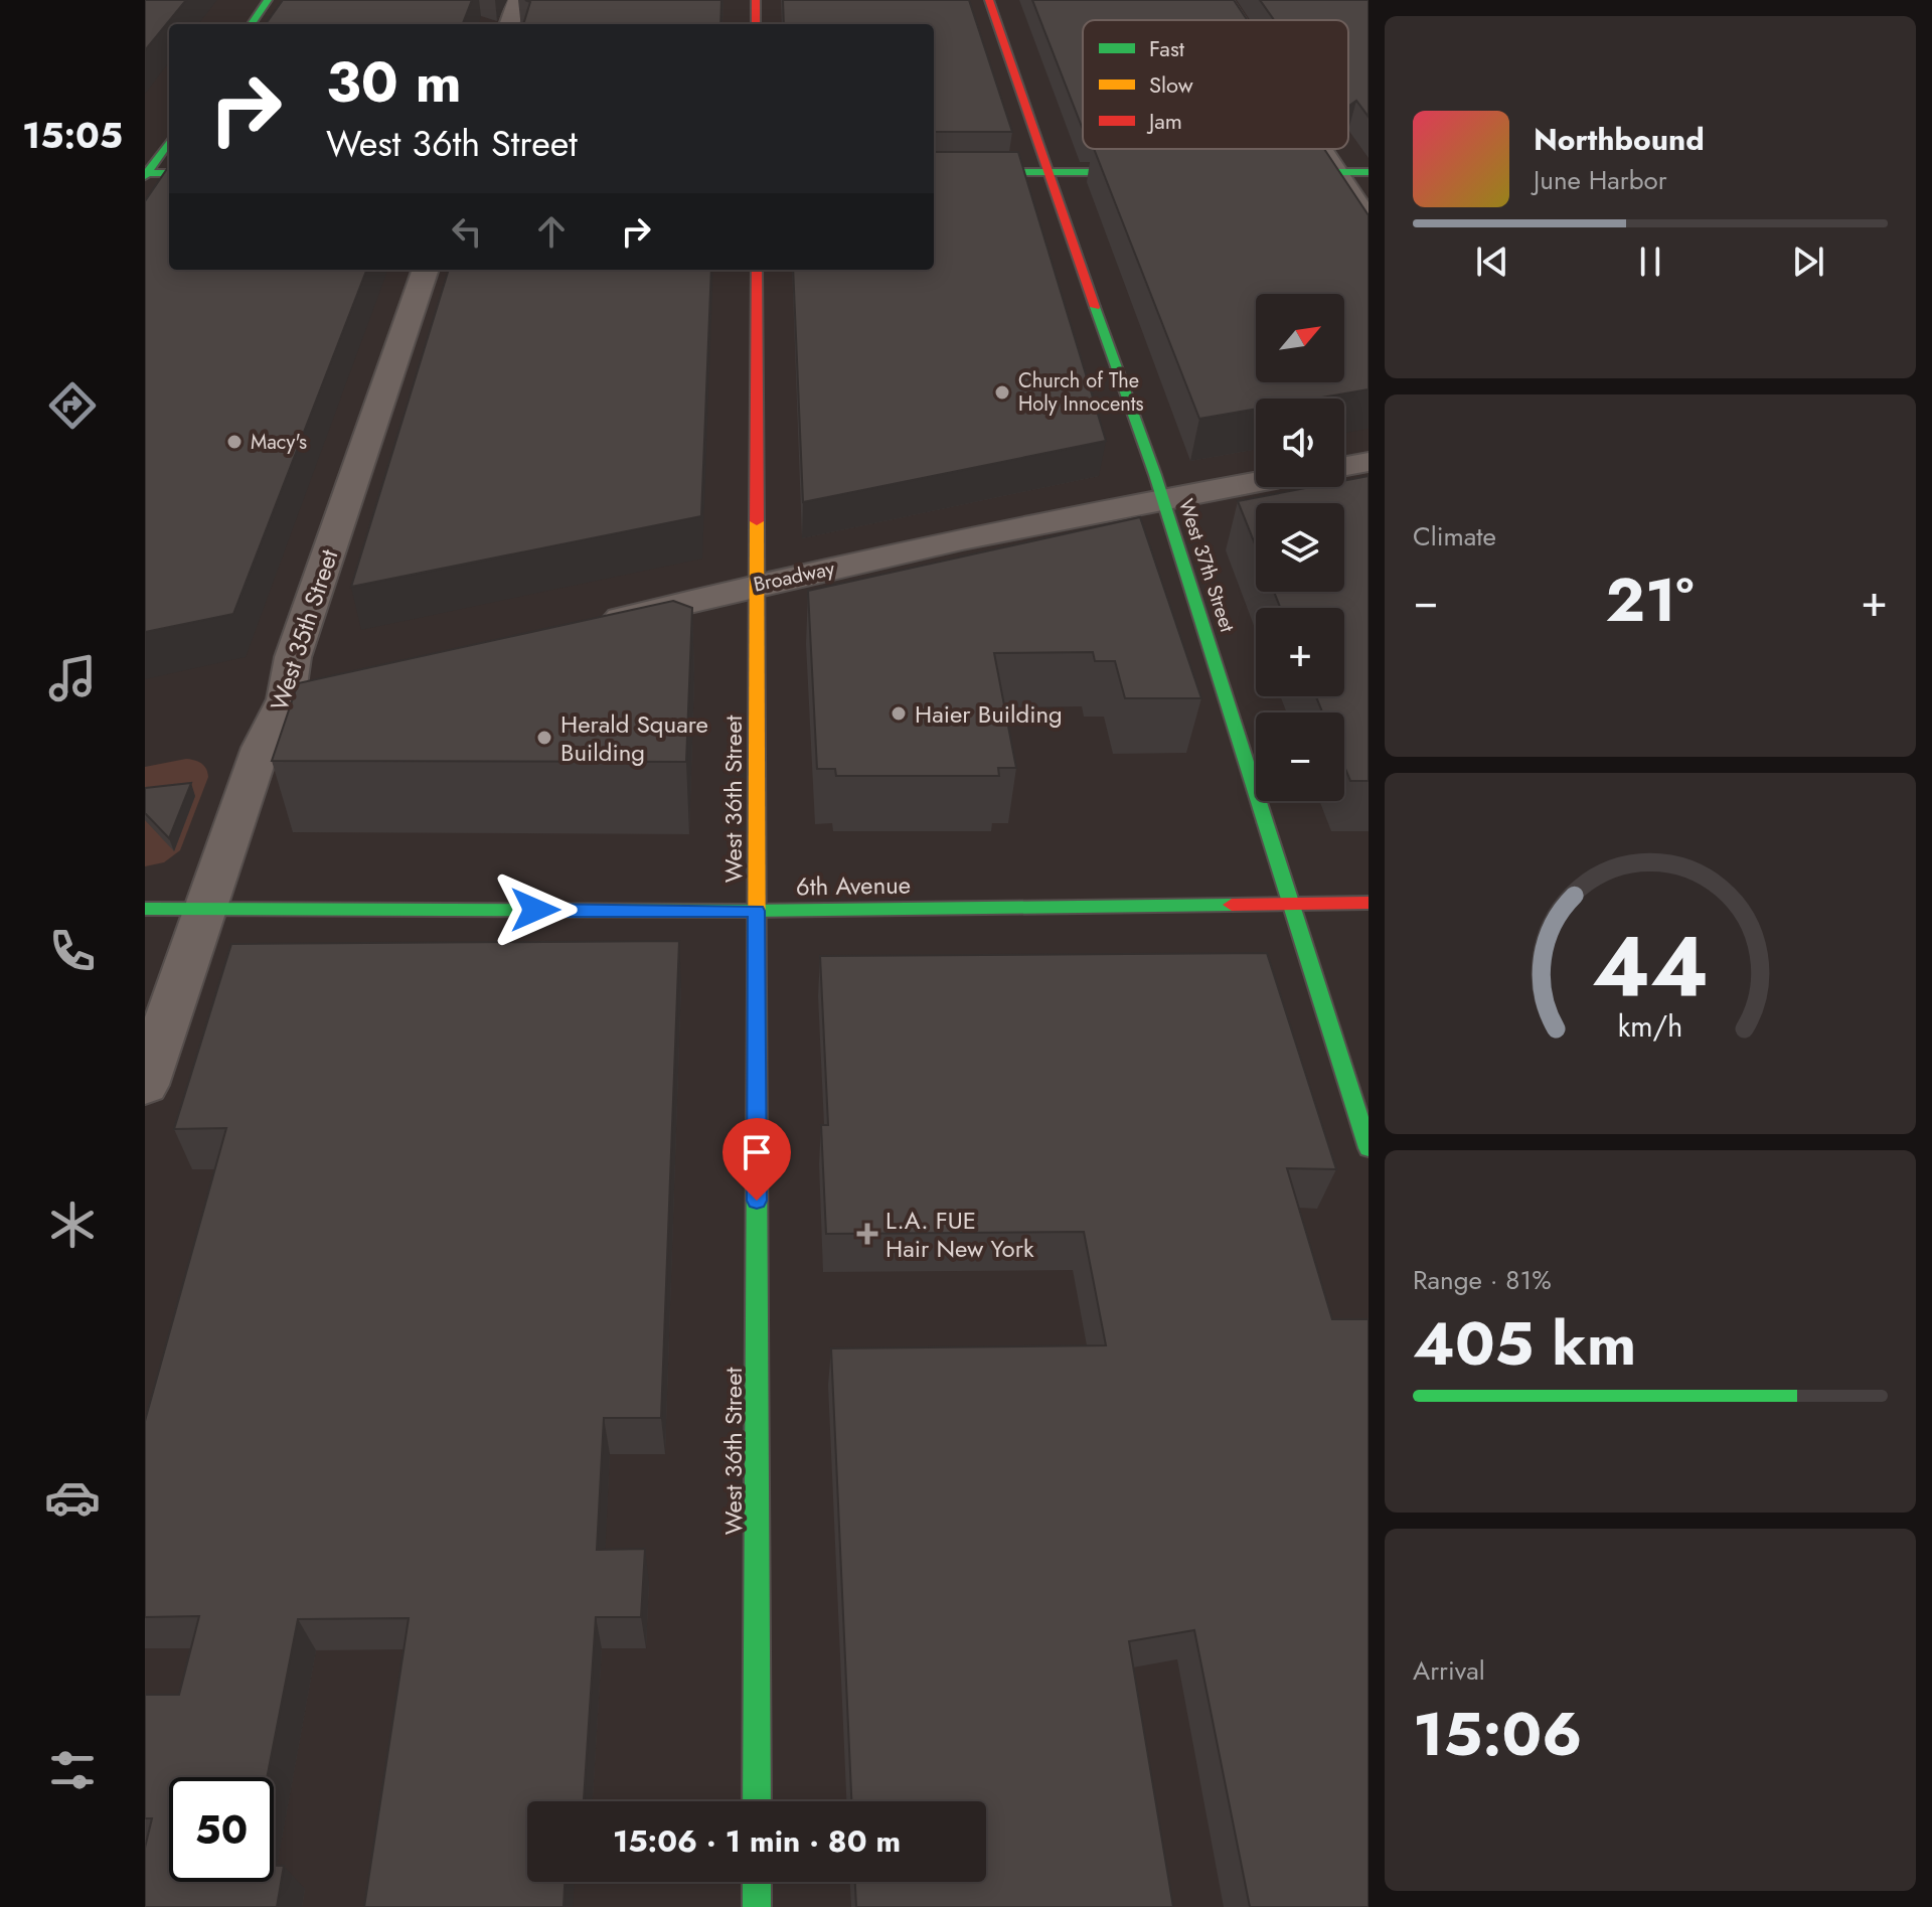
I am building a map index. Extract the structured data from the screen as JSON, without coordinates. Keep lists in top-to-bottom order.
{
  "streets": {
    "main road": ["West 37th Street", "West 36th Street", "6th Avenue"],
    "street": ["Broadway", "West 35th Street"]
  },
  "crossings": [
    ["West 37th Street", "Broadway"],
    ["West 37th Street", "6th Avenue"],
    ["Broadway", "West 36th Street"],
    ["West 35th Street", "6th Avenue"],
    ["West 36th Street", "6th Avenue"]
  ],
  "places": {
    "other": [
      "Church of The Holy Innocents",
      "Macy's",
      "Haier Building",
      "Herald Square Building"
    ],
    "health": ["L.A. FUE Hair New York"]
  },
  "legend": ["Fast", "Slow", "Jam"],
  "north": "top right",
  "page": {
    "tabs": "15:05",
    "turn": ["30 m", "West 36th Street"],
    "song": ["Northbound", "June Harbor"],
    "map_buttons": ["+", "−"],
    "tile": [
      "Climate",
      ["Range · 81%", "405 km"],
      ["Arrival", "15:06"]
    ],
    "heat": ["−", "21°", "+"],
    "limit": "50",
    "trip": "15:06 · 1 min · 80 m",
    "gauge": ["44", "km/h"]
  }
}
